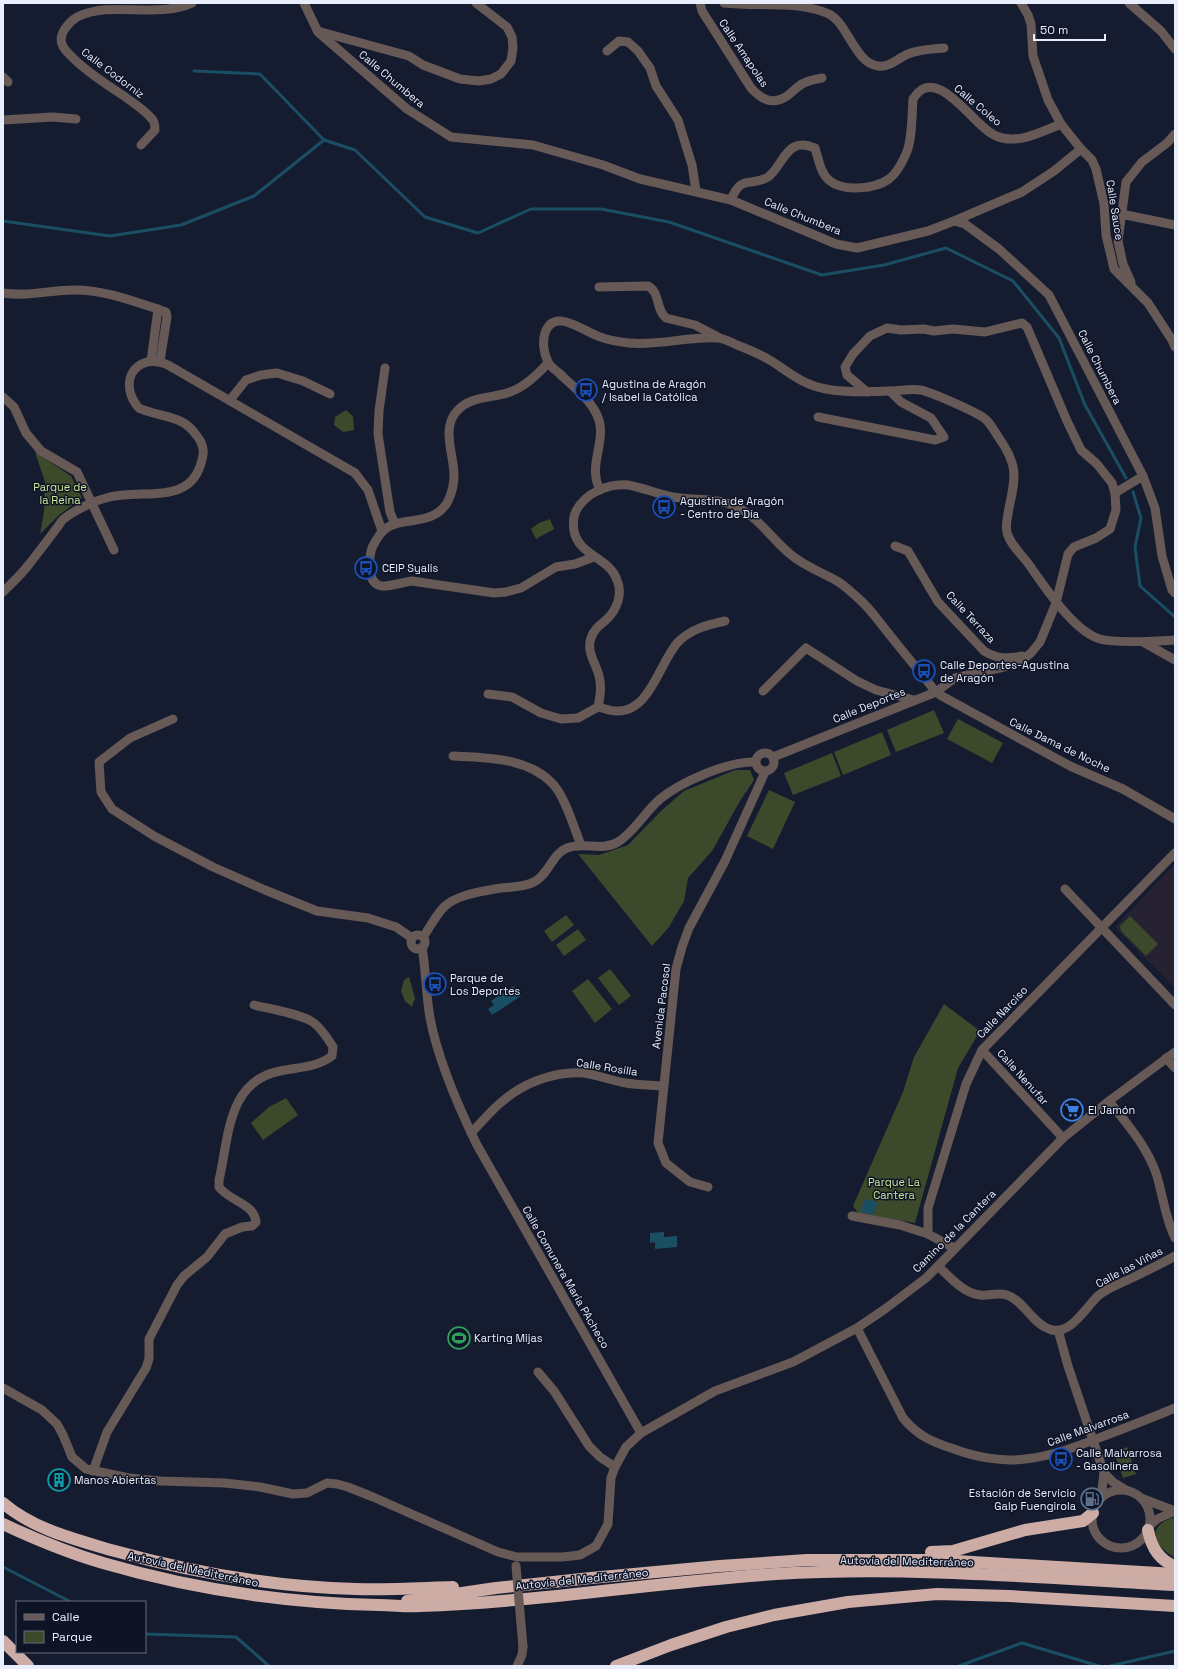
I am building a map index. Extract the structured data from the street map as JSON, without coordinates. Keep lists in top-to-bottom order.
{
  "streets": {
    "highway": ["Autovía del Mediterráneo"],
    "street": [
      "Calle Amapolas",
      "Calle Codorniz",
      "Calle Chumbera",
      "Calle Coleo",
      "Calle Sauce",
      "Calle Terraza",
      "Calle Deportes",
      "Calle Dama de Noche",
      "Avenida Pacosol",
      "Calle Narciso",
      "Calle Rosilla",
      "Calle Nenufar",
      "Camino de la Cantera",
      "Calle las Viñas",
      "Calle Comunera María PAcheco",
      "Calle Malvarrosa"
    ]
  },
  "crossings": [
    ["Calle Chumbera", "Calle Coleo"],
    ["Calle Coleo", "Calle Sauce"],
    ["Calle Terraza", "Calle Deportes"],
    ["Calle Deportes", "Calle Dama de Noche"],
    ["Calle Deportes", "Avenida Pacosol"],
    ["Avenida Pacosol", "Calle Rosilla"],
    ["Calle Narciso", "Calle Nenufar"],
    ["Calle Rosilla", "Calle Comunera María PAcheco"],
    ["Calle Nenufar", "Camino de la Cantera"],
    ["Camino de la Cantera", "Calle Comunera María PAcheco"],
    ["Camino de la Cantera", "Calle Malvarrosa"]
  ],
  "parks": ["Parque de la Reina", "Parque La Cantera"],
  "places": {
    "bus stop": [
      "Agustina de Aragón / Isabel la Católica",
      "Agustina de Aragón - Centro de Día",
      "CEIP Syalis",
      "Calle Deportes-Agustina de Aragón",
      "Parque de Los Deportes",
      "Calle Malvarrosa - Gasolinera"
    ],
    "supermarket": ["El Jamón"],
    "sports": ["Karting Mijas"],
    "building": ["Manos Abiertas"],
    "fuel station": ["Estación de Servicio Galp Fuengirola"]
  },
  "legend": ["Calle", "Parque"],
  "scale_bar": "50 m"
}
